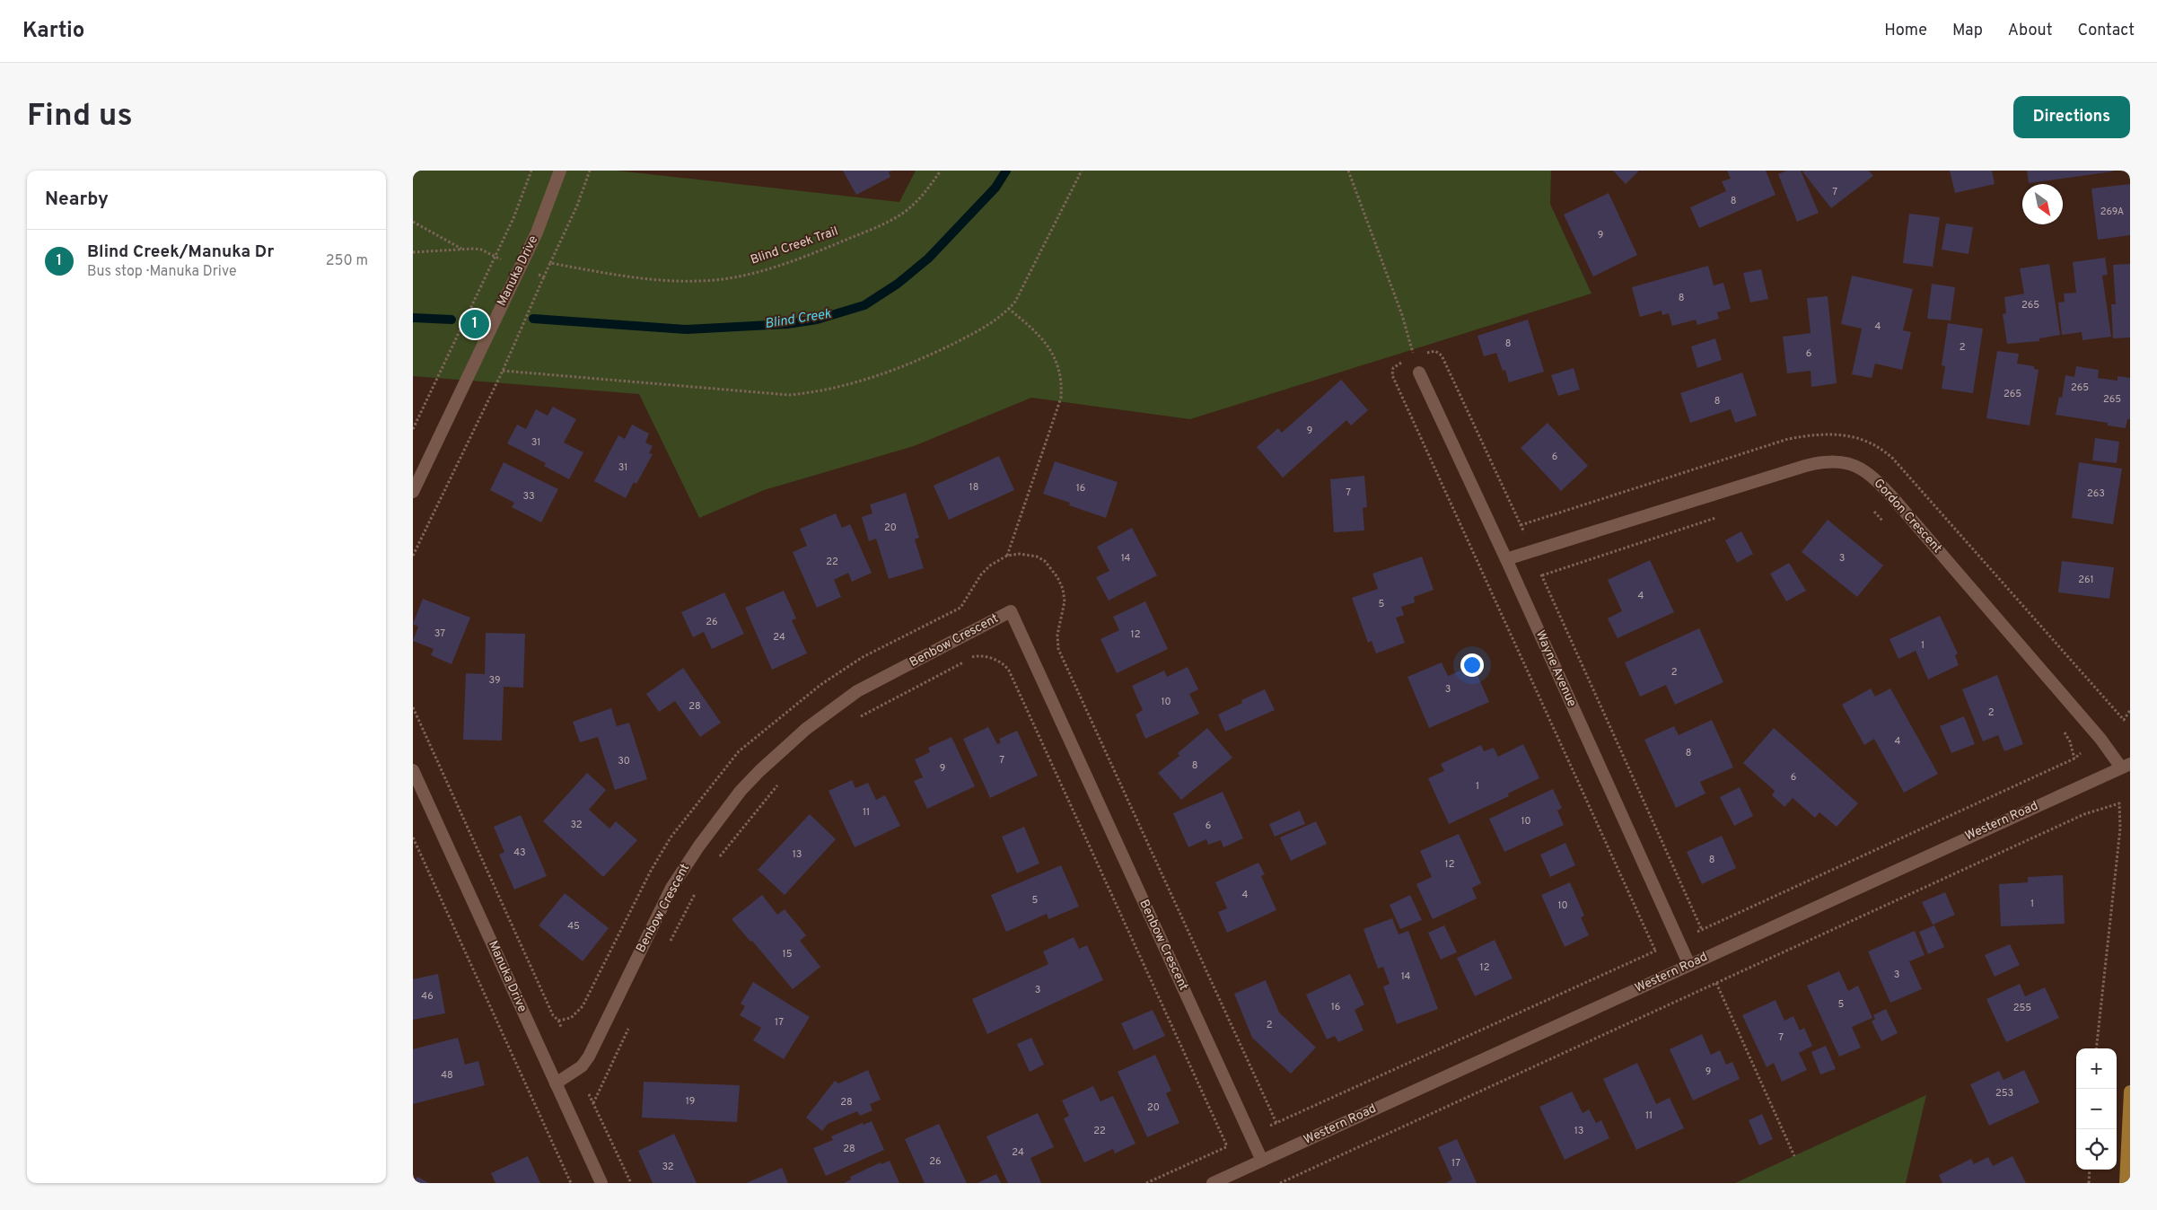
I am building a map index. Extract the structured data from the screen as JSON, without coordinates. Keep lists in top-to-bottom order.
{
  "streets": {
    "street": [
      "Manuka Drive",
      "Gordon Crescent",
      "Benbow Crescent",
      "Wayne Avenue",
      "Western Road"
    ],
    "path": ["Blind Creek Trail"]
  },
  "crossings": [
    ["Manuka Drive", "Benbow Crescent"],
    ["Gordon Crescent", "Wayne Avenue"],
    ["Gordon Crescent", "Western Road"],
    ["Benbow Crescent", "Western Road"],
    ["Wayne Avenue", "Western Road"]
  ],
  "water": ["Blind Creek"],
  "house_numbers": [
    "7",
    "8",
    "269A",
    "9",
    "8",
    "265",
    "4",
    "8",
    "2",
    "6",
    "265",
    "265",
    "265",
    "8",
    "9",
    "31",
    "6",
    "31",
    "18",
    "16",
    "7",
    "263",
    "33",
    "20",
    "14",
    "3",
    "22",
    "261",
    "4",
    "5",
    "26",
    "37",
    "12",
    "24",
    "1",
    "2",
    "39",
    "3",
    "10",
    "28",
    "2",
    "4",
    "8",
    "7",
    "30",
    "8",
    "9",
    "6",
    "1",
    "11",
    "10",
    "32",
    "6",
    "43",
    "13",
    "8",
    "12",
    "4",
    "5",
    "1",
    "10",
    "45",
    "15",
    "12",
    "3",
    "14",
    "3",
    "46",
    "5",
    "16",
    "255",
    "17",
    "2",
    "7",
    "9",
    "48",
    "253",
    "19",
    "28",
    "20",
    "11",
    "22",
    "13",
    "28",
    "24",
    "26",
    "17",
    "32"
  ],
  "north": "bottom right",
  "page": {
    "header": "Kartio",
    "nav": [
      "Home",
      "Map",
      "About",
      "Contact"
    ],
    "buttons": "Directions",
    "title": "Find us",
    "heading": "Nearby",
    "list": [
      {
        "mark": "1",
        "name": "Blind Creek/Manuka Dr",
        "note": "Bus stop · Manuka Drive",
        "value": "250 m"
      }
    ],
    "pins": "1",
    "map_buttons": ["+", "−"]
  }
}
